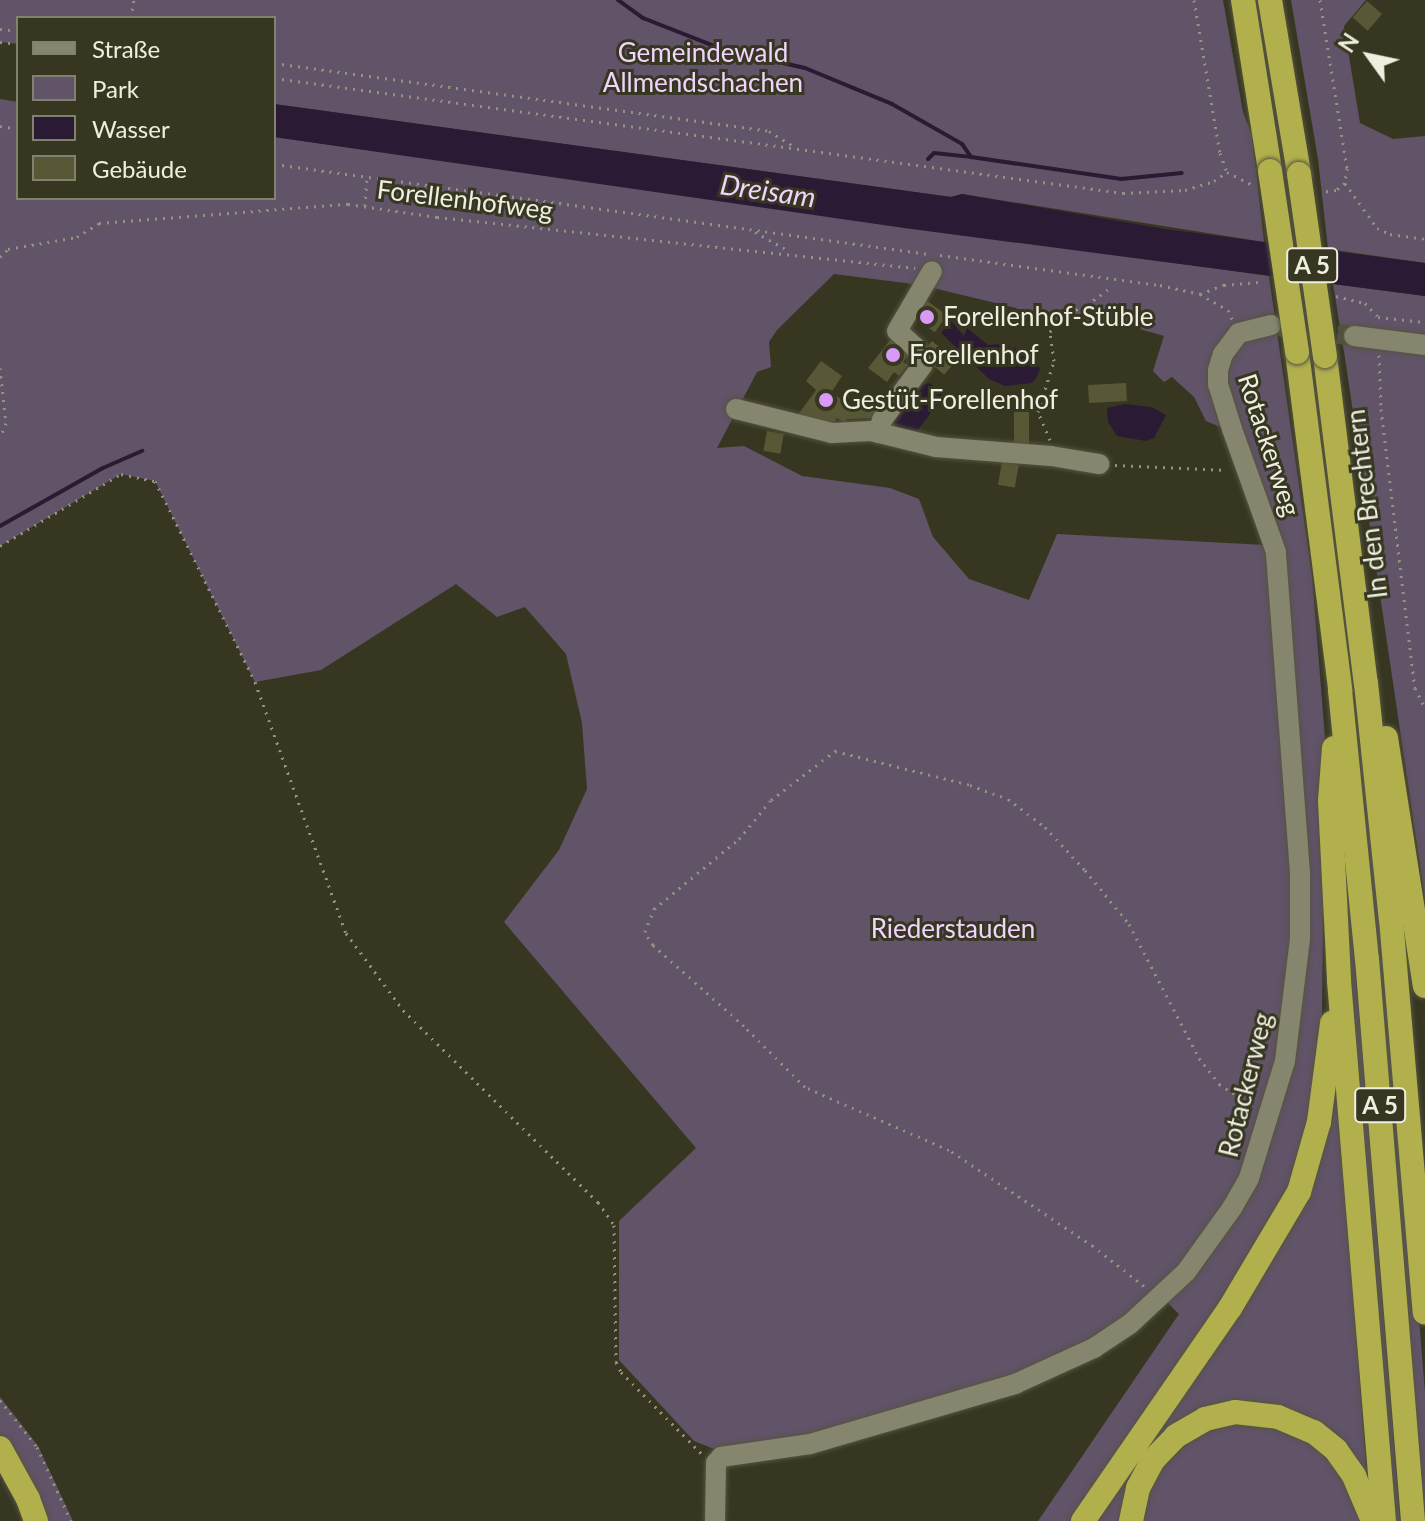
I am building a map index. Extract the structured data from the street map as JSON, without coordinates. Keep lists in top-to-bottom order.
{
  "streets": {
    "highway": ["A 5"],
    "street": ["Rotackerweg"],
    "path": ["Forellenhofweg", "In den Brechtern"]
  },
  "water": ["Dreisam"],
  "parks": ["Gemeindewald Allmendschachen", "Riederstauden"],
  "places": ["Forellenhof-Stüble", "Forellenhof", "Gestüt-Forellenhof"],
  "legend": [
    "Straße",
    "Park",
    "Wasser",
    "Gebäude"
  ],
  "north": "top left"
}
